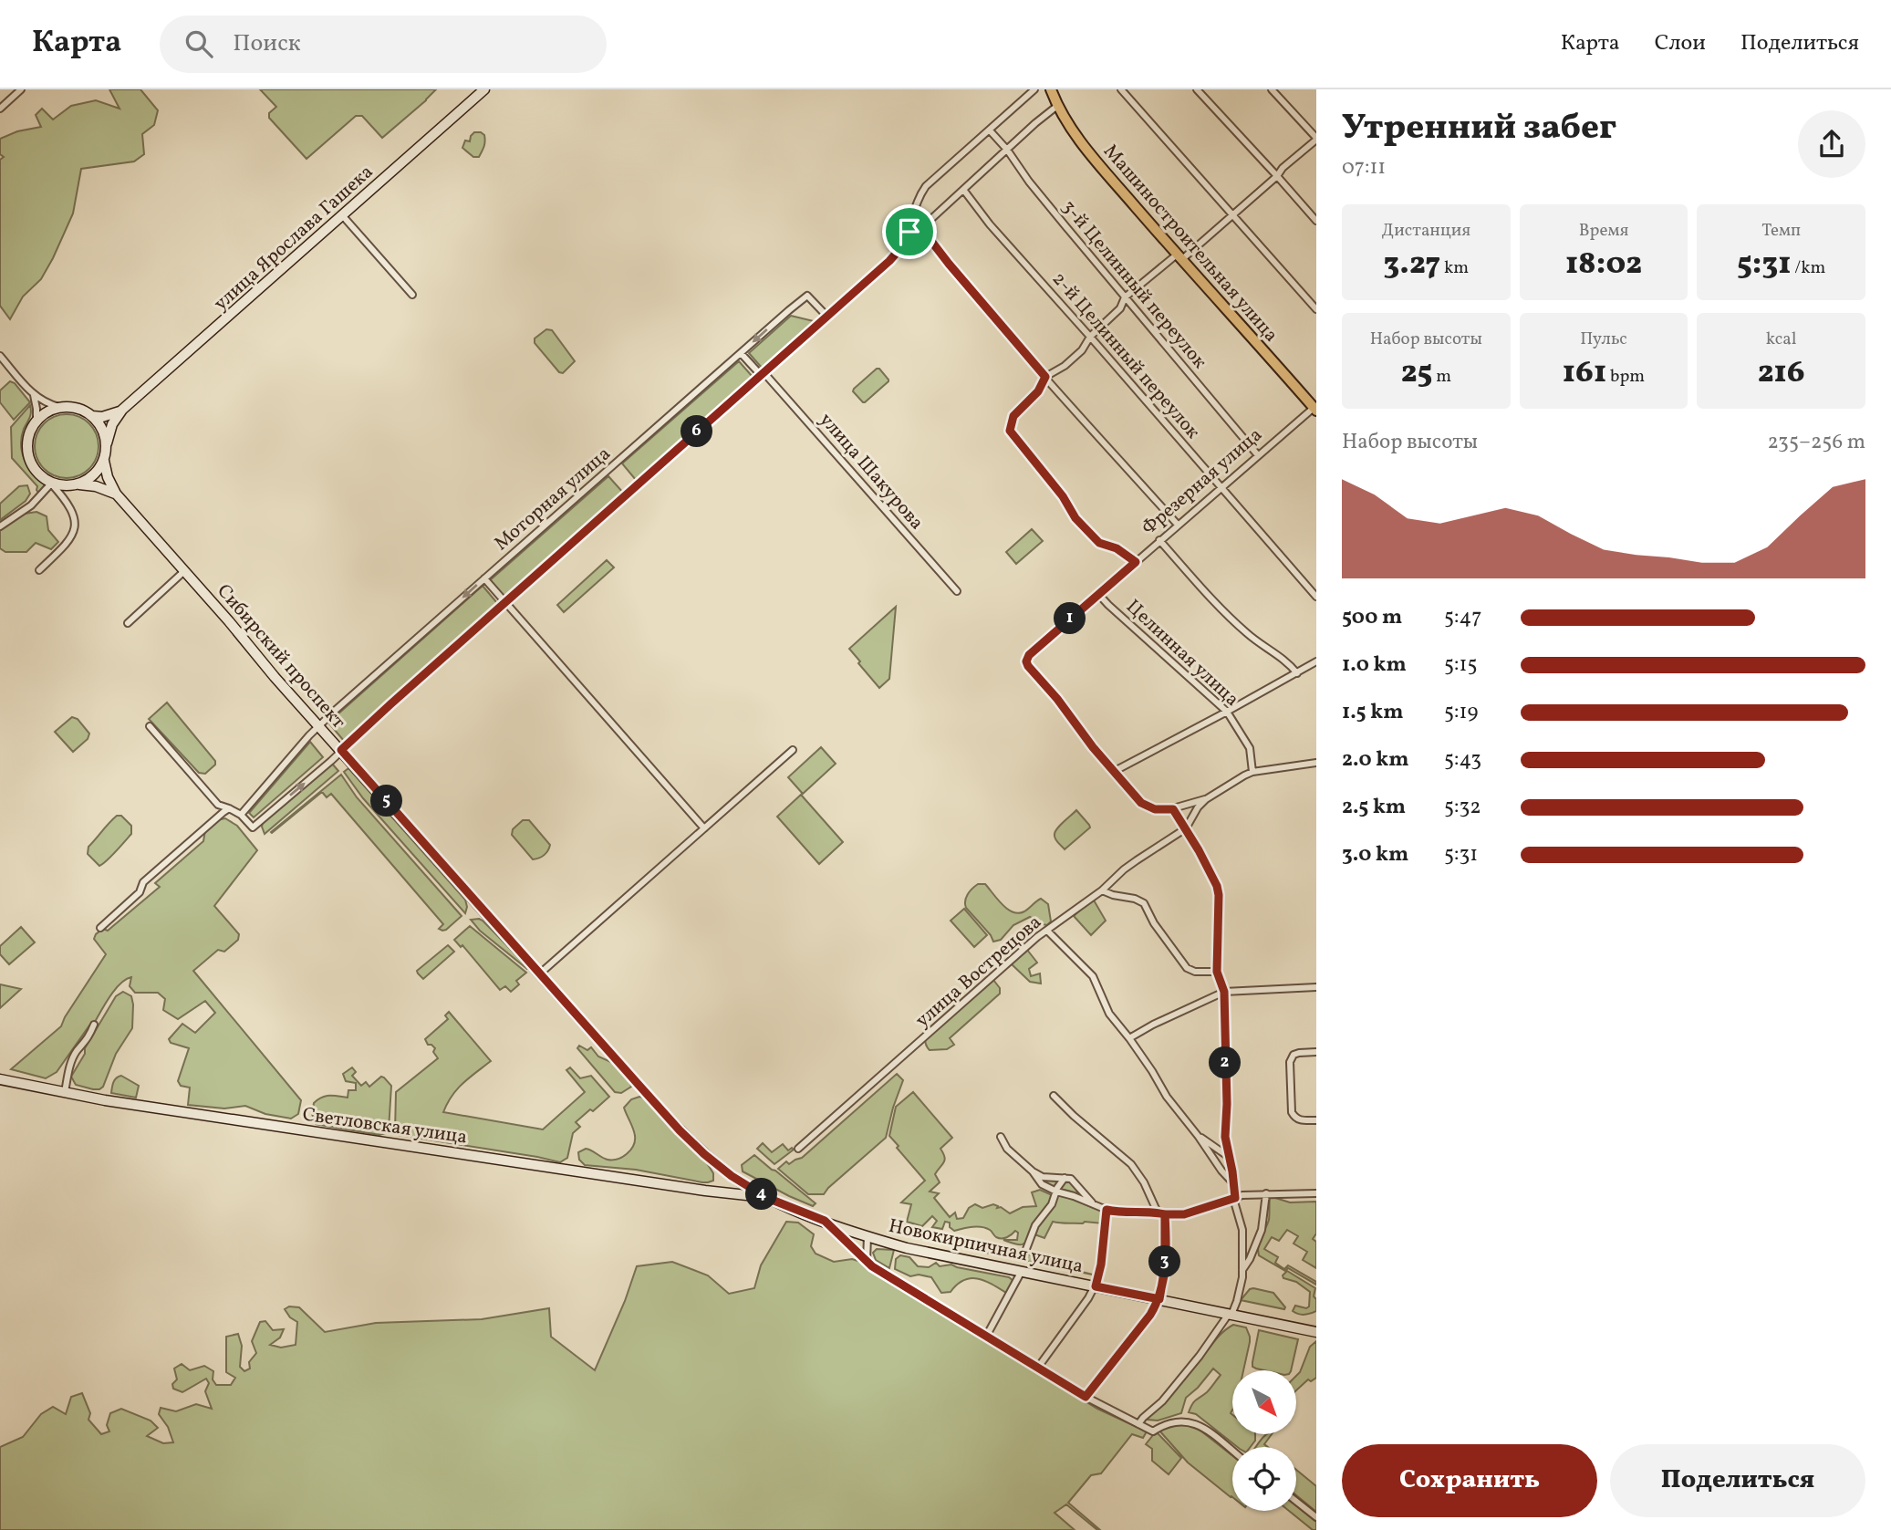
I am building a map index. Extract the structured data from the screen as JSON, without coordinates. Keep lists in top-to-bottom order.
{
  "streets": {
    "main road": [
      "улица Ярослава Гашека",
      "Машиностроительная улица",
      "Сибирский проспект",
      "Светловская улица",
      "Новокирпичная улица"
    ],
    "street": [
      "3-й Целинный переулок",
      "2-й Целинный переулок",
      "улица Шакурова",
      "Фрезерная улица",
      "Моторная улица",
      "Целинная улица",
      "улица Вострецова"
    ]
  },
  "crossings": [
    ["Машиностроительная улица", "Фрезерная улица"],
    ["3-й Целинный переулок", "Фрезерная улица"],
    ["2-й Целинный переулок", "Фрезерная улица"],
    ["улица Шакурова", "Моторная улица"],
    ["Фрезерная улица", "Целинная улица"],
    ["Моторная улица", "Сибирский проспект"],
    ["Сибирский проспект", "Светловская улица"],
    ["Сибирский проспект", "Новокирпичная улица"],
    ["Светловская улица", "Новокирпичная улица"]
  ],
  "north": "bottom right",
  "page": {
    "header": "Карта",
    "search": "Поиск",
    "nav": ["Карта", "Слои", "Поделиться"],
    "heading": ["Утренний забег", "07:11"],
    "stats": [
      ["Дистанция", "3.27 km"],
      ["Время", "18:02"],
      ["Темп", "5:31 /km"],
      ["Набор высоты", "25 m"],
      ["Пульс", "161 bpm"],
      ["kcal", "216"]
    ],
    "pins": [
      "6",
      "1",
      "5",
      "2",
      "4",
      "3"
    ],
    "chart": ["Набор высоты", "235–256 m"],
    "list": [
      {
        "name": "500 m",
        "note": "5:47"
      },
      {
        "name": "1.0 km",
        "note": "5:15"
      },
      {
        "name": "1.5 km",
        "note": "5:19"
      },
      {
        "name": "2.0 km",
        "note": "5:43"
      },
      {
        "name": "2.5 km",
        "note": "5:32"
      },
      {
        "name": "3.0 km",
        "note": "5:31"
      }
    ],
    "buttons": ["Сохранить", "Поделиться"]
  }
}
